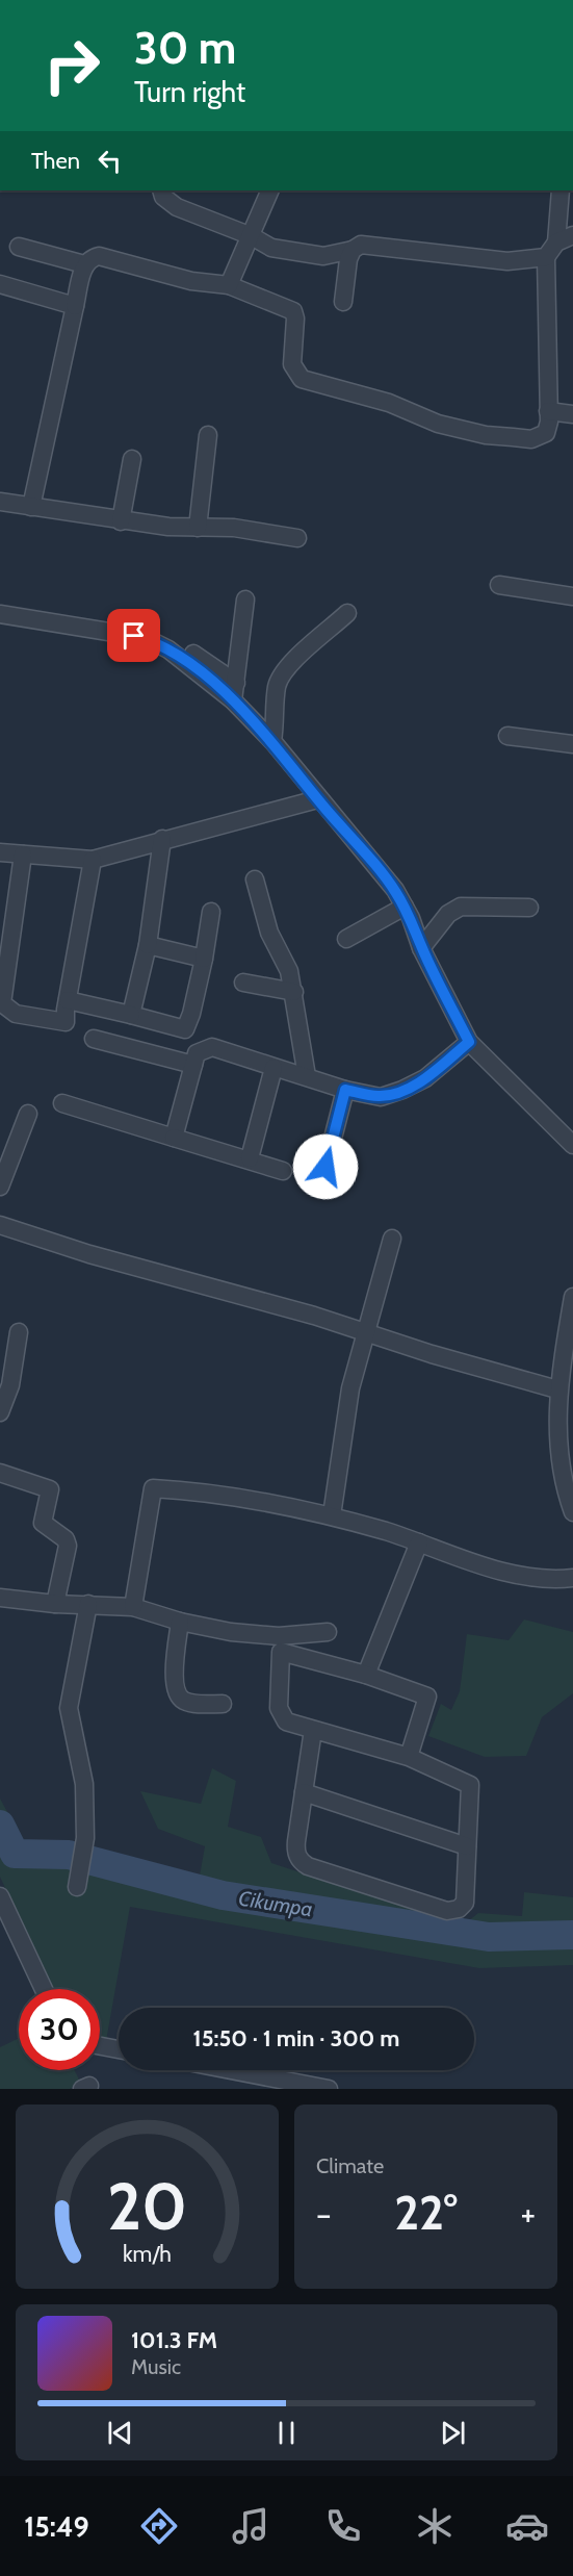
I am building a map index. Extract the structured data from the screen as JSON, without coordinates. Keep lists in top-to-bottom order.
{
  "water": ["Cikumpa"],
  "page": {
    "turn": ["30 m", "Turn right"],
    "then": "Then",
    "limit": "30",
    "trip": "15:50 · 1 min · 300 m",
    "tile": "Climate",
    "heat": ["−", "22°", "+"],
    "song": ["101.3 FM", "Music"],
    "tabs": "15:49",
    "gauge": ["20", "km/h"]
  }
}
